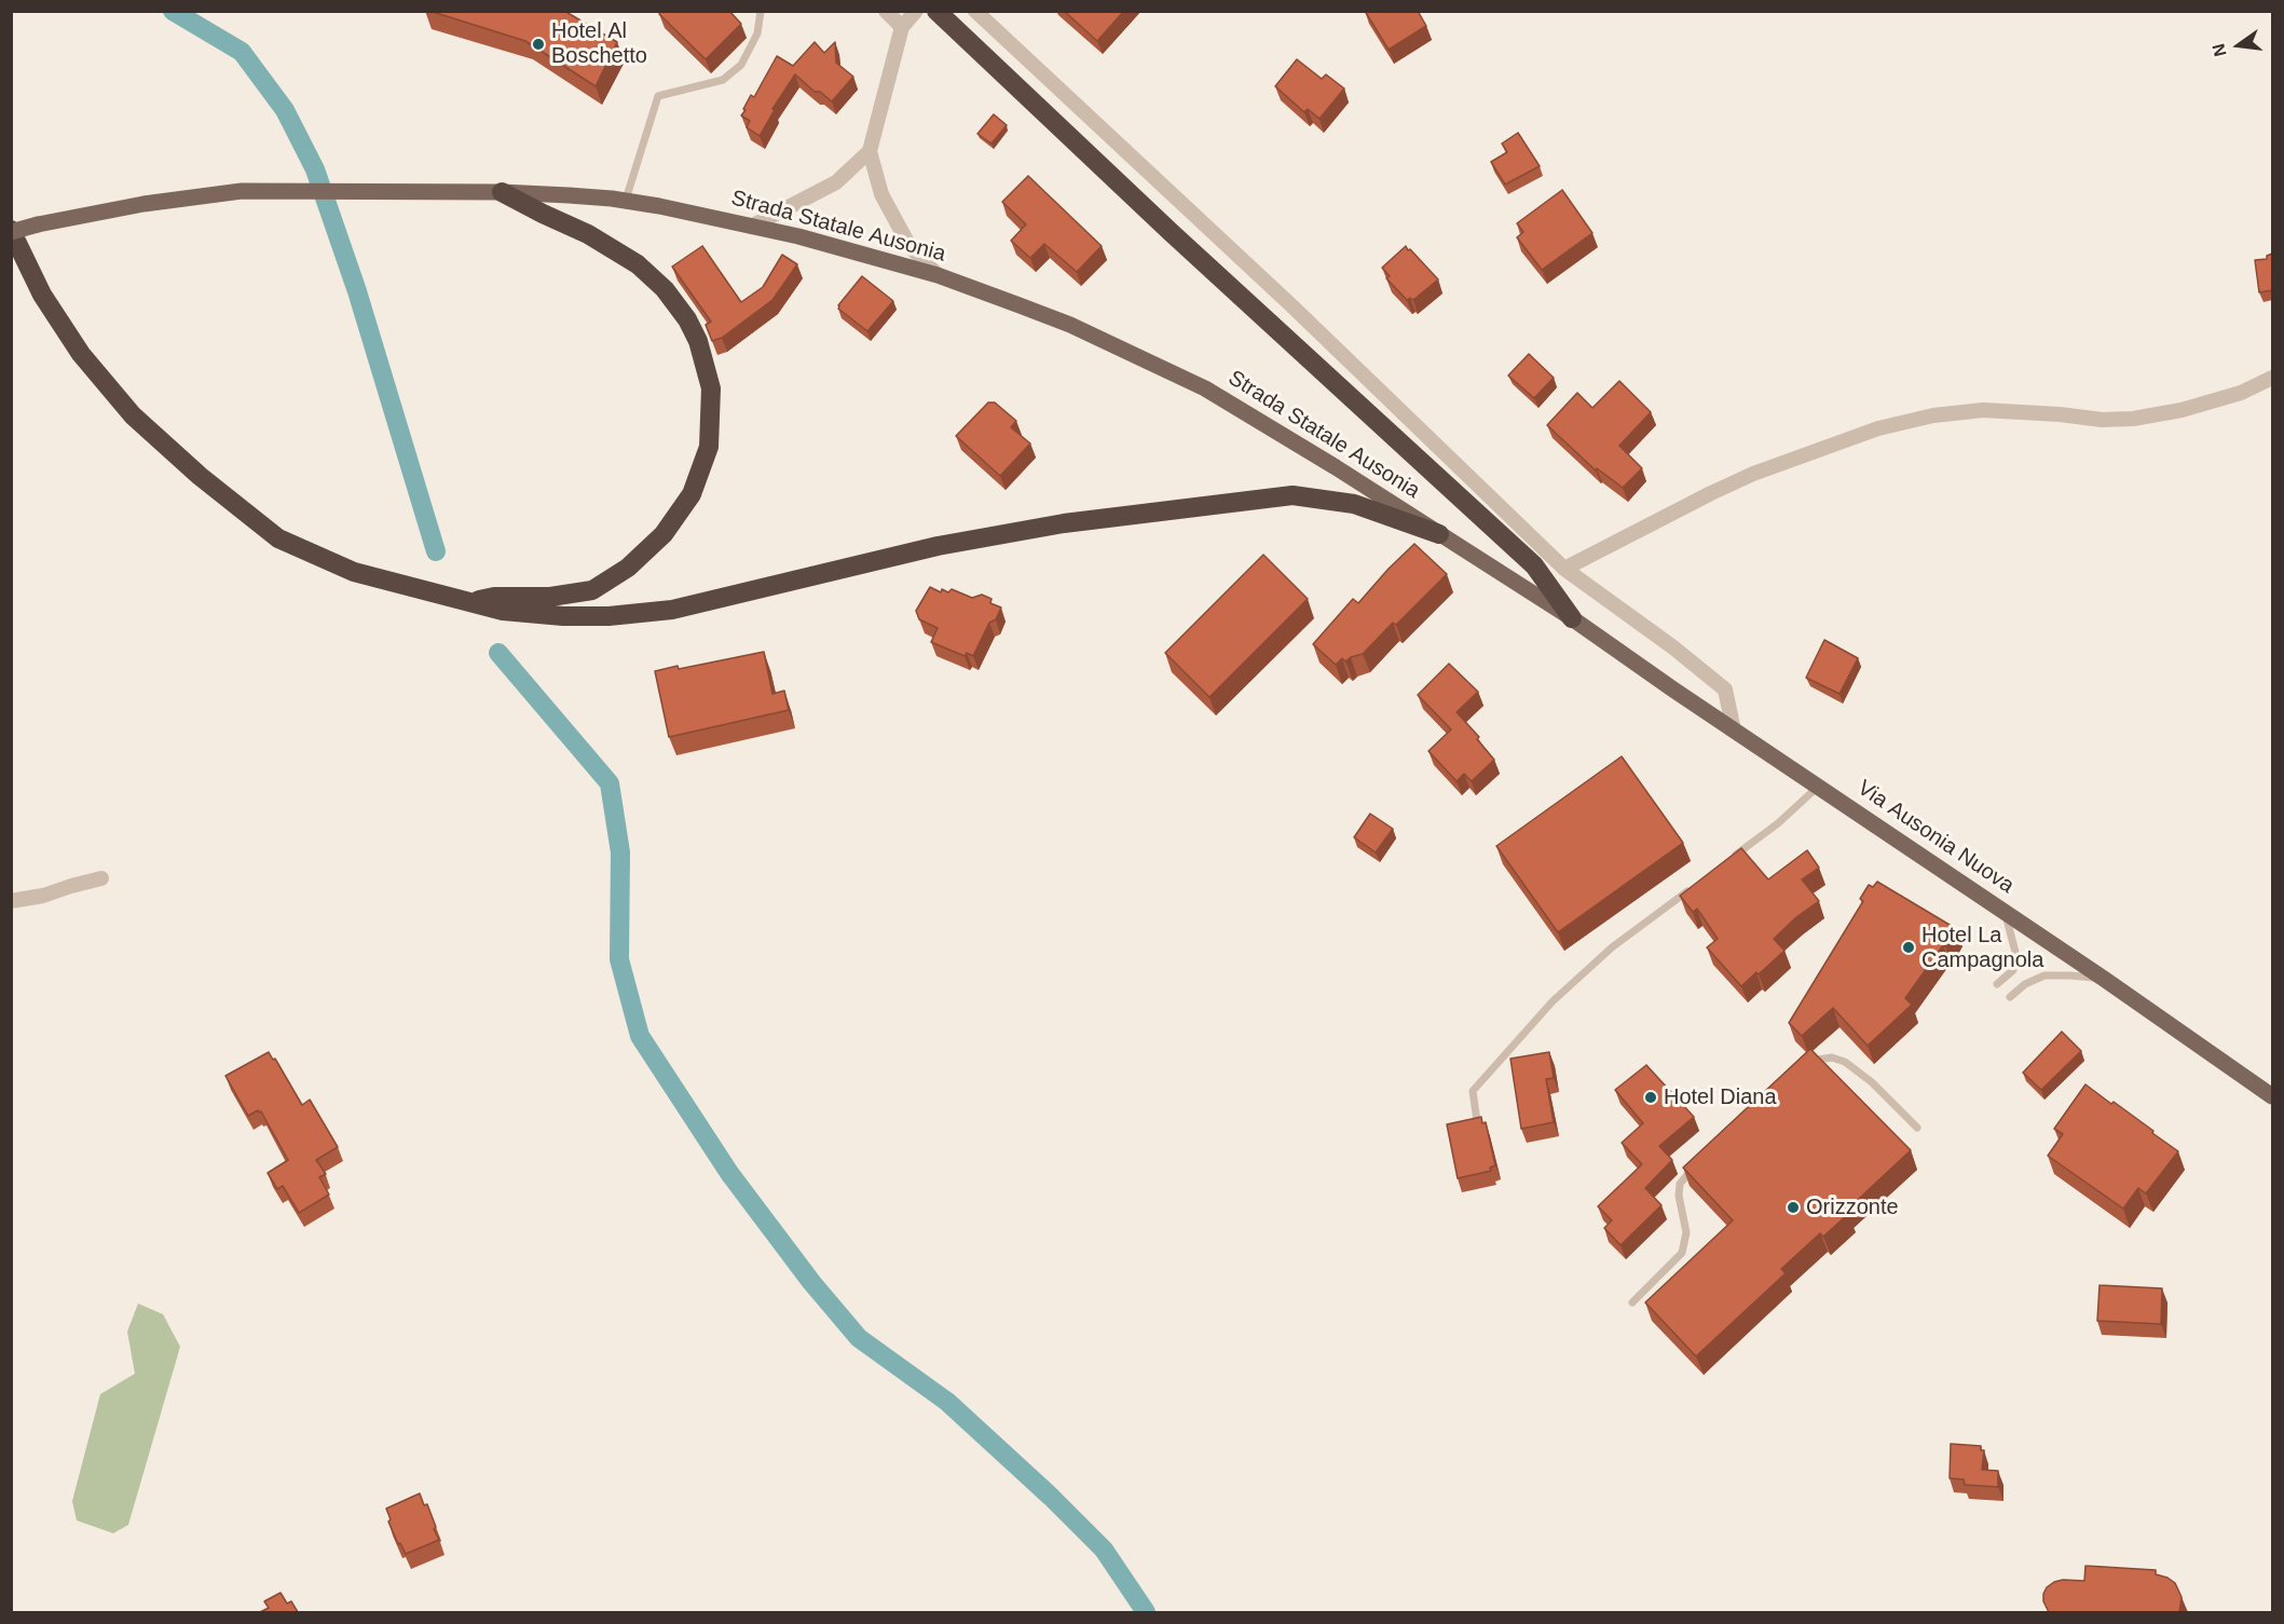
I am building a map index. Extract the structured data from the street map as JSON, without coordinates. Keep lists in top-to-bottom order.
{
  "streets": {
    "main road": ["Strada Statale Ausonia", "Via Ausonia Nuova"]
  },
  "crossings": [
    ["Strada Statale Ausonia", "Via Ausonia Nuova"]
  ],
  "places": [
    "Hotel Al Boschetto",
    "Hotel La Campagnola",
    "Hotel Diana",
    "Orizzonte"
  ],
  "north": "left"
}
